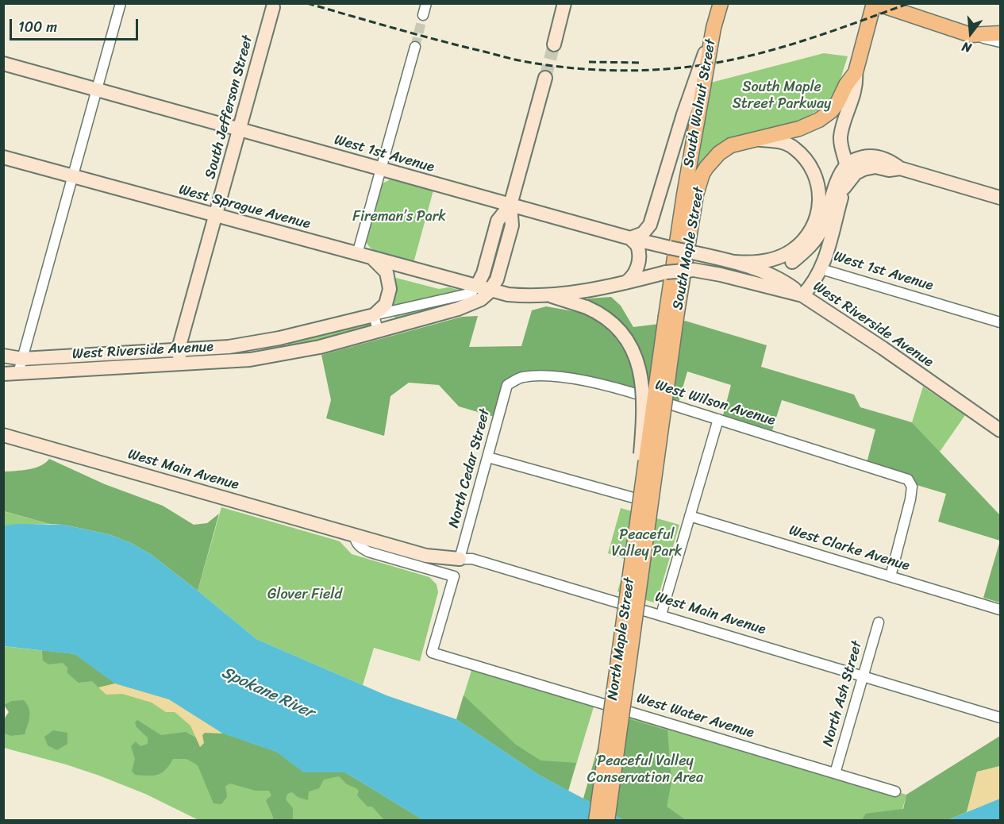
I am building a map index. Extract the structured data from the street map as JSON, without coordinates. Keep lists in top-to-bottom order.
{
  "streets": {
    "main road": ["South Walnut Street", "South Maple Street", "North Maple Street"],
    "street": [
      "South Jefferson Street",
      "West 1st Avenue",
      "West Sprague Avenue",
      "West Riverside Avenue",
      "West Wilson Avenue",
      "North Cedar Street",
      "West Main Avenue",
      "West Clarke Avenue",
      "North Ash Street",
      "West Water Avenue"
    ]
  },
  "crossings": [
    ["South Walnut Street", "South Maple Street"],
    ["South Walnut Street", "North Maple Street"],
    ["South Jefferson Street", "West 1st Avenue"],
    ["South Jefferson Street", "West Sprague Avenue"],
    ["South Jefferson Street", "West Riverside Avenue"],
    ["West 1st Avenue", "South Maple Street"],
    ["West 1st Avenue", "West Riverside Avenue"],
    ["West Sprague Avenue", "West Riverside Avenue"],
    ["South Maple Street", "West Riverside Avenue"],
    ["South Maple Street", "North Maple Street"],
    ["West Wilson Avenue", "North Cedar Street"],
    ["West Wilson Avenue", "West Clarke Avenue"],
    ["North Cedar Street", "West Main Avenue"],
    ["West Main Avenue", "North Ash Street"],
    ["West Main Avenue", "West Water Avenue"],
    ["North Ash Street", "West Water Avenue"]
  ],
  "water": ["Spokane River"],
  "parks": [
    "South Maple Street Parkway",
    "Fireman’s Park",
    "Peaceful Valley Park",
    "Glover Field",
    "Peaceful Valley Conservation Area"
  ],
  "scale_bar": "100 m",
  "north": "bottom"
}
